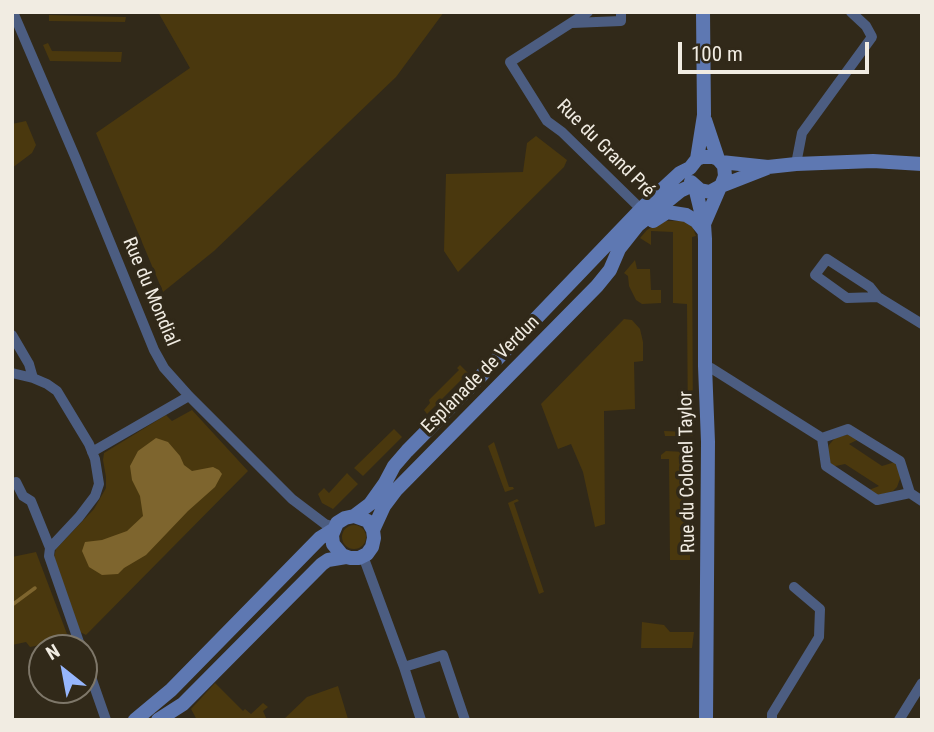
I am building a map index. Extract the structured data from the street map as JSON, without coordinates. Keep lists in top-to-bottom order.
{
  "streets": {
    "main road": ["Esplanade de Verdun", "Rue du Colonel Taylor"],
    "street": ["Rue du Grand Pré", "Rue du Mondial"]
  },
  "crossings": [
    ["Rue du Grand Pré", "Esplanade de Verdun"],
    ["Rue du Mondial", "Esplanade de Verdun"],
    ["Esplanade de Verdun", "Rue du Colonel Taylor"]
  ],
  "scale_bar": "100 m",
  "north": "top left"
}
